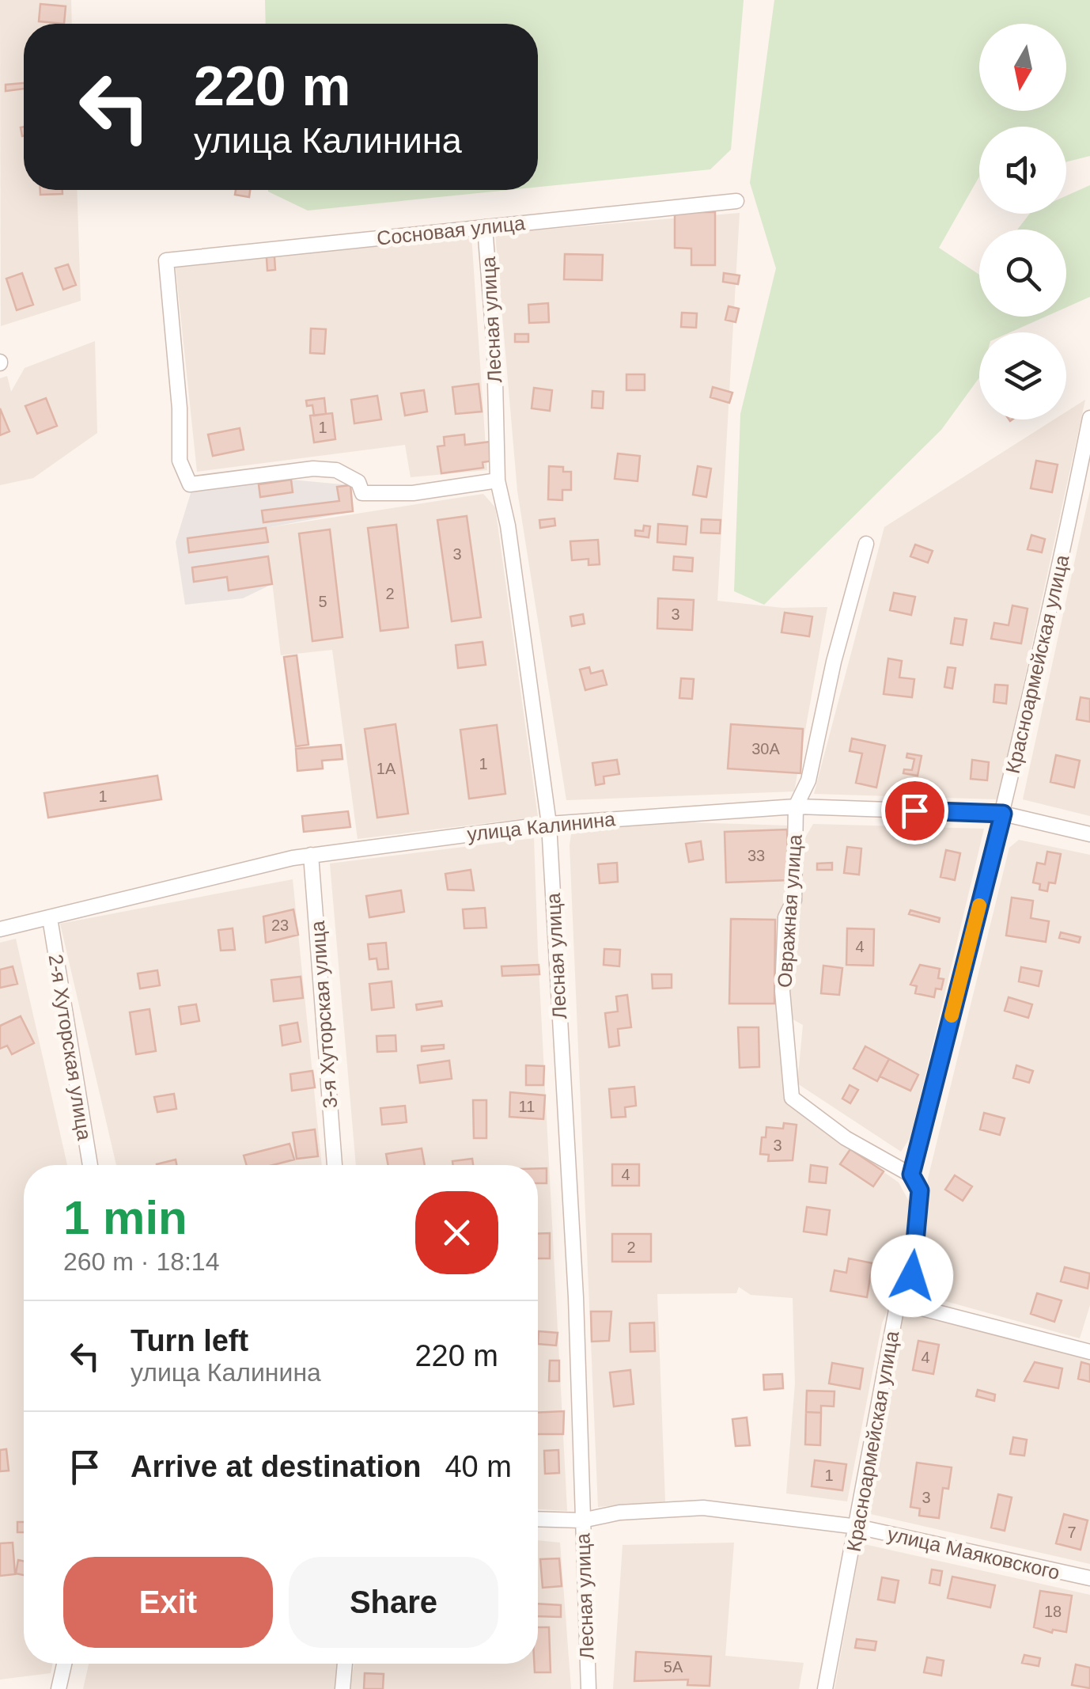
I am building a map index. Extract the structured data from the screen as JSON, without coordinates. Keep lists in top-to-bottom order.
{
  "streets": {
    "street": [
      "Сосновая улица",
      "Лесная улица",
      "Красноармейская улица",
      "улица Калинина",
      "Овражная улица",
      "3-я Хуторская улица",
      "2-я Хуторская улица",
      "улица Маяковского"
    ]
  },
  "crossings": [
    ["Сосновая улица", "Лесная улица"],
    ["Лесная улица", "улица Калинина"],
    ["Лесная улица", "улица Маяковского"],
    ["Красноармейская улица", "улица Калинина"],
    ["Красноармейская улица", "Овражная улица"],
    ["Красноармейская улица", "улица Маяковского"],
    ["улица Калинина", "Овражная улица"],
    ["улица Калинина", "3-я Хуторская улица"],
    ["улица Калинина", "2-я Хуторская улица"]
  ],
  "house_numbers": [
    "1",
    "3",
    "2",
    "5",
    "3",
    "30А",
    "1",
    "1А",
    "1",
    "33",
    "23",
    "4",
    "11",
    "3",
    "4",
    "2",
    "4",
    "1",
    "3",
    "7",
    "18",
    "5А"
  ],
  "north": "bottom",
  "page": {
    "turn": ["220 m", "улица Калинина"],
    "heading": ["1 min", "260 m · 18:14"],
    "list": [
      {
        "name": "Turn left",
        "note": "улица Калинина",
        "value": "220 m"
      },
      {
        "name": "Arrive at destination",
        "value": "40 m"
      }
    ],
    "buttons": ["Exit", "Share"]
  }
}
